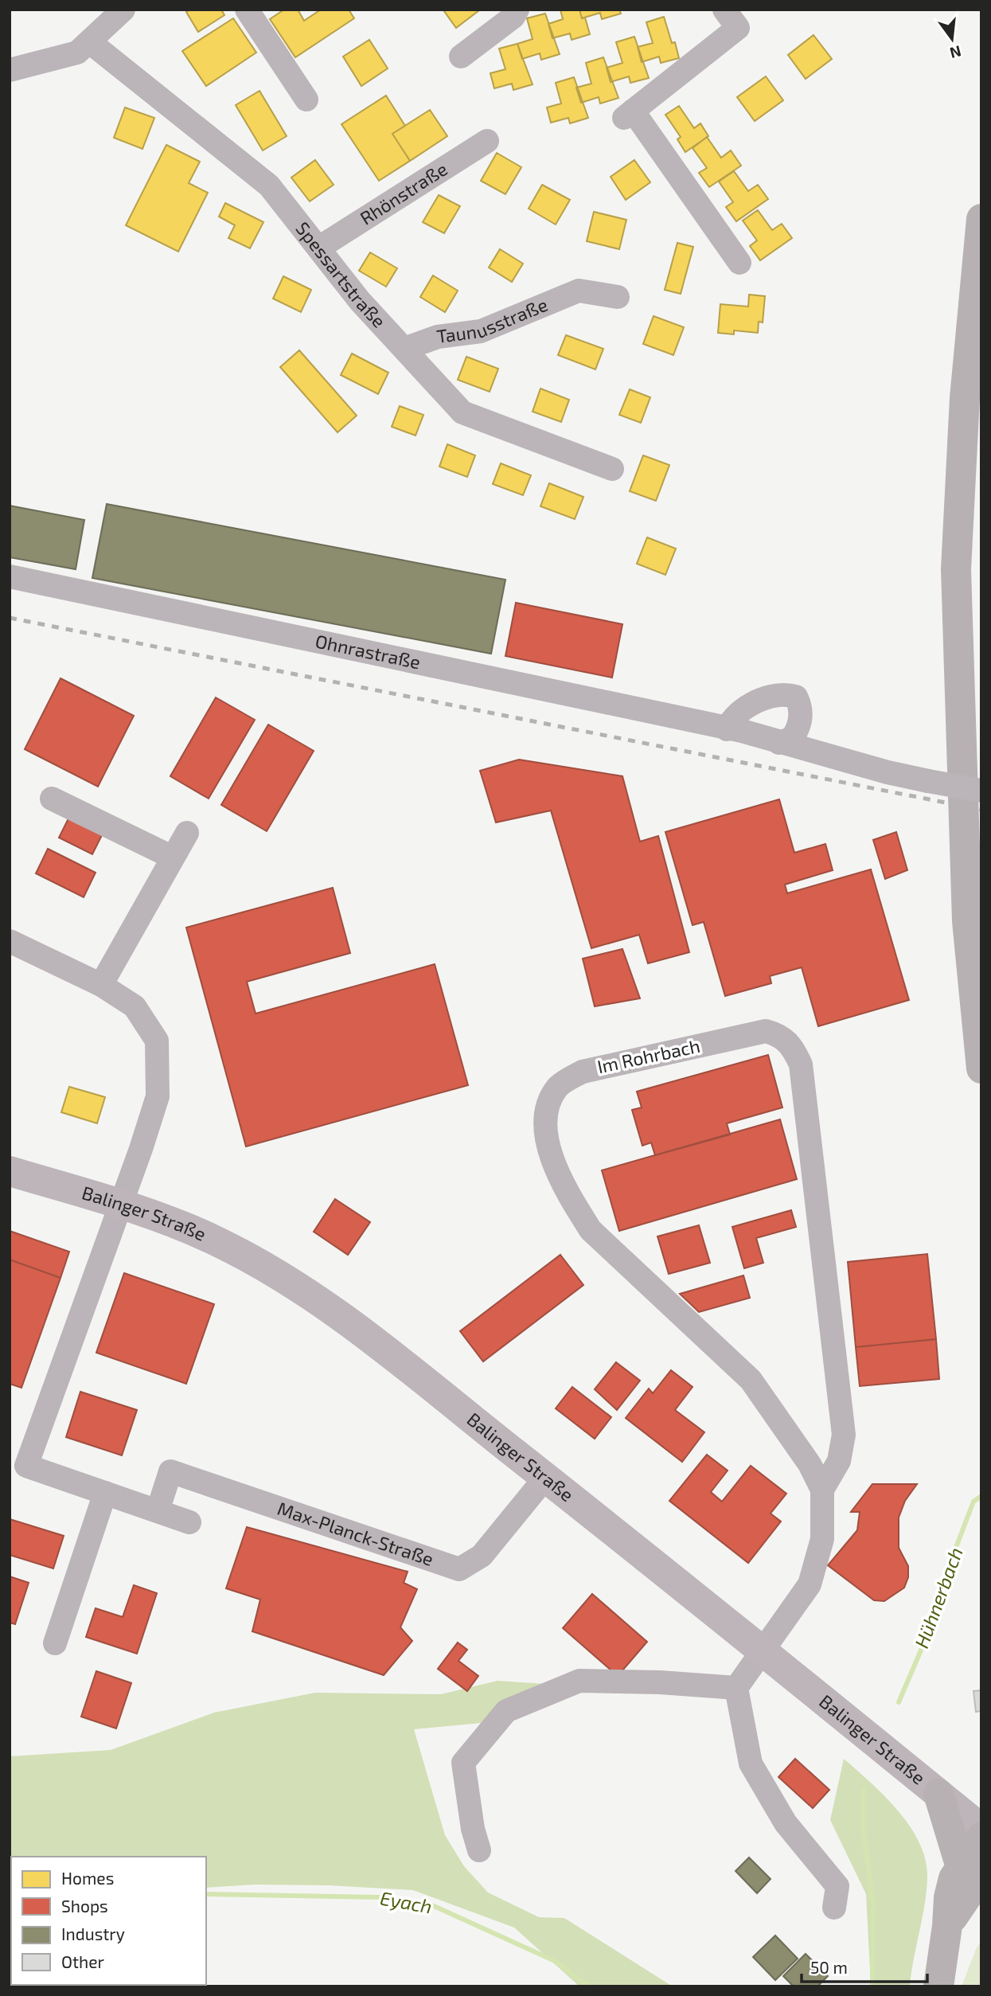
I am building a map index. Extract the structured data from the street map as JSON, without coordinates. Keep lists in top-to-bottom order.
{
  "streets": {
    "main road": ["Balinger Straße"],
    "street": [
      "Rhönstraße",
      "Spessartstraße",
      "Taunusstraße",
      "Ohnrastraße",
      "Im Rohrbach",
      "Max-Planck-Straße"
    ]
  },
  "crossings": [
    ["Rhönstraße", "Spessartstraße"],
    ["Spessartstraße", "Taunusstraße"],
    ["Im Rohrbach", "Balinger Straße"],
    ["Balinger Straße", "Max-Planck-Straße"]
  ],
  "water": ["Hühnerbach", "Eyach"],
  "legend": [
    "Homes",
    "Shops",
    "Industry",
    "Other"
  ],
  "scale_bar": "50 m",
  "north": "bottom"
}
